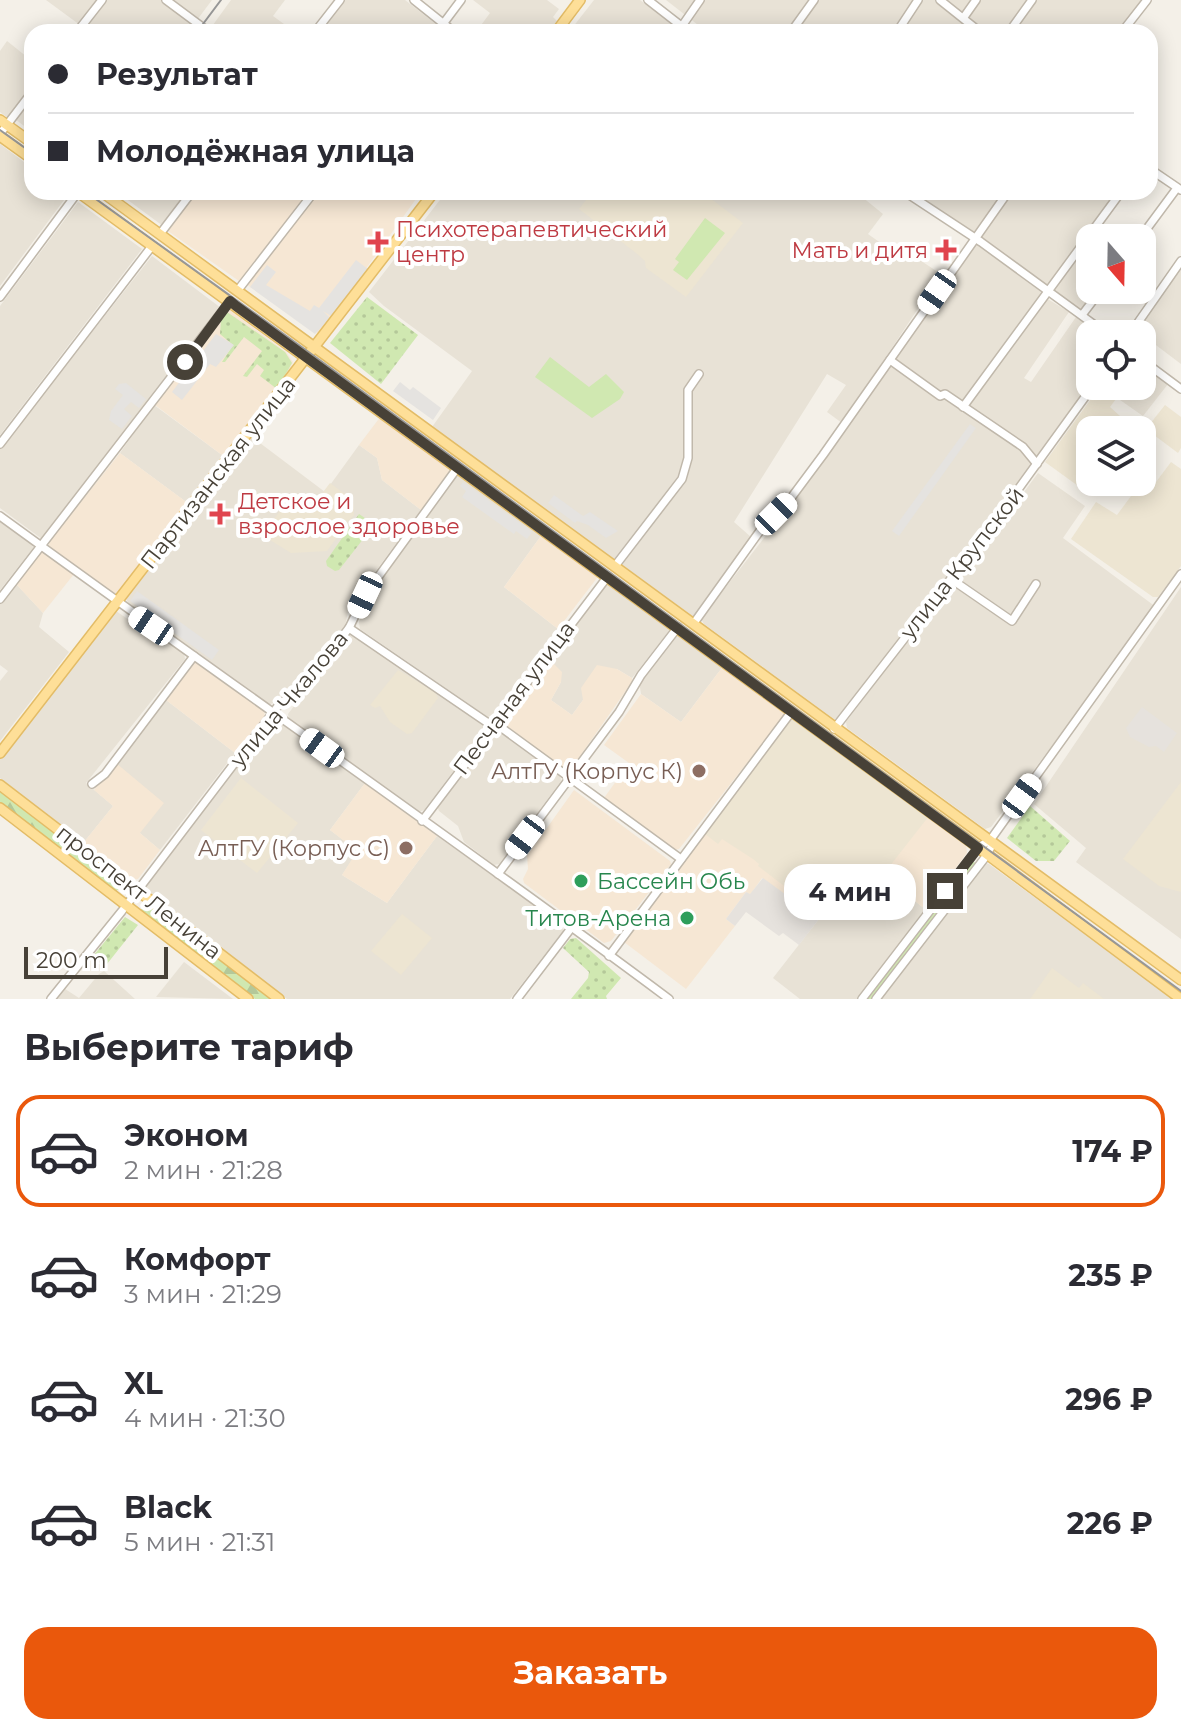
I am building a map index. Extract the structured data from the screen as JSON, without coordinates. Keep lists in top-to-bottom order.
{
  "streets": {
    "main road": ["Партизанская улица", "проспект Ленина"],
    "street": ["улица Крупской", "Песчаная улица", "улица Чкалова"]
  },
  "crossings": [
    ["улица Чкалова", "проспект Ленина"]
  ],
  "places": {
    "health": ["Психотерапевтический центр", "Мать и дитя", "Детское и взрослое здоровье"],
    "other": [
      "АлтГУ (Корпус К)",
      "АлтГУ (Корпус С)",
      "Бассейн Обь",
      "Титов-Арена"
    ]
  },
  "scale_bar": "200 m",
  "north": "bottom",
  "page": {
    "banner": ["Результат", "Молодёжная улица"],
    "bubble": "4 мин",
    "scale": "200 m",
    "heading": "Выберите тариф",
    "list": [
      {
        "name": "Эконом",
        "note": "2 мин · 21:28",
        "value": "174 ₽"
      },
      {
        "name": "Комфорт",
        "note": "3 мин · 21:29",
        "value": "235 ₽"
      },
      {
        "name": "XL",
        "note": "4 мин · 21:30",
        "value": "296 ₽"
      },
      {
        "name": "Black",
        "note": "5 мин · 21:31",
        "value": "226 ₽"
      }
    ],
    "buttons": "Заказать"
  }
}
